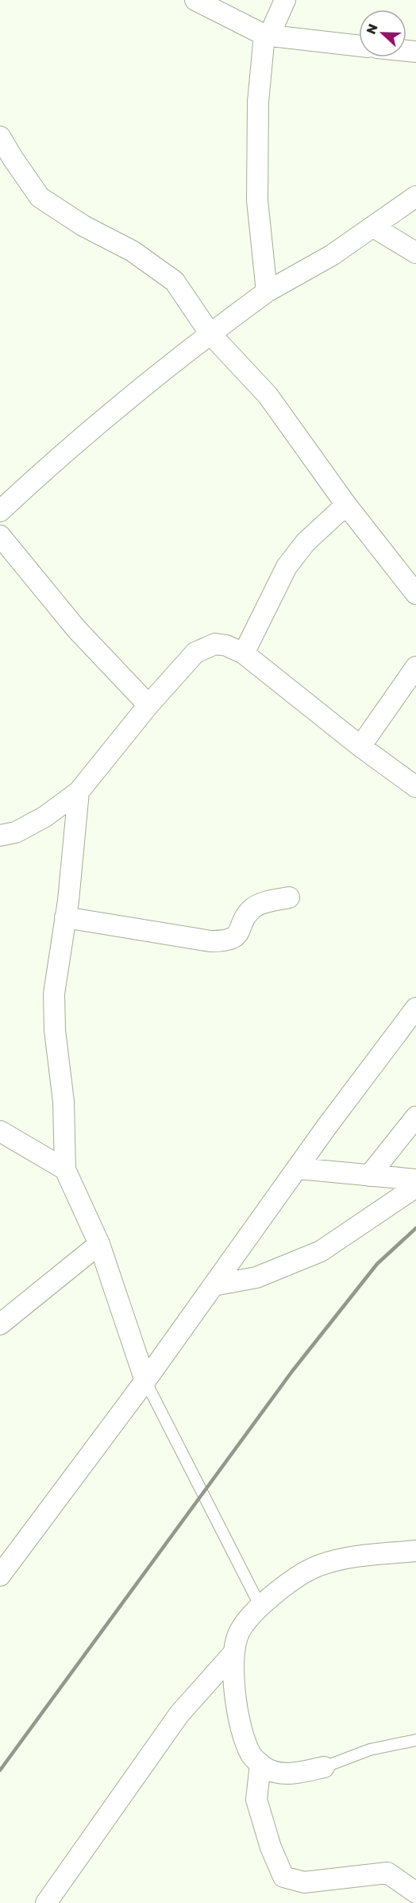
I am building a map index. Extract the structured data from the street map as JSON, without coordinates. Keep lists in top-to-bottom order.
{
  "north": "left"
}
